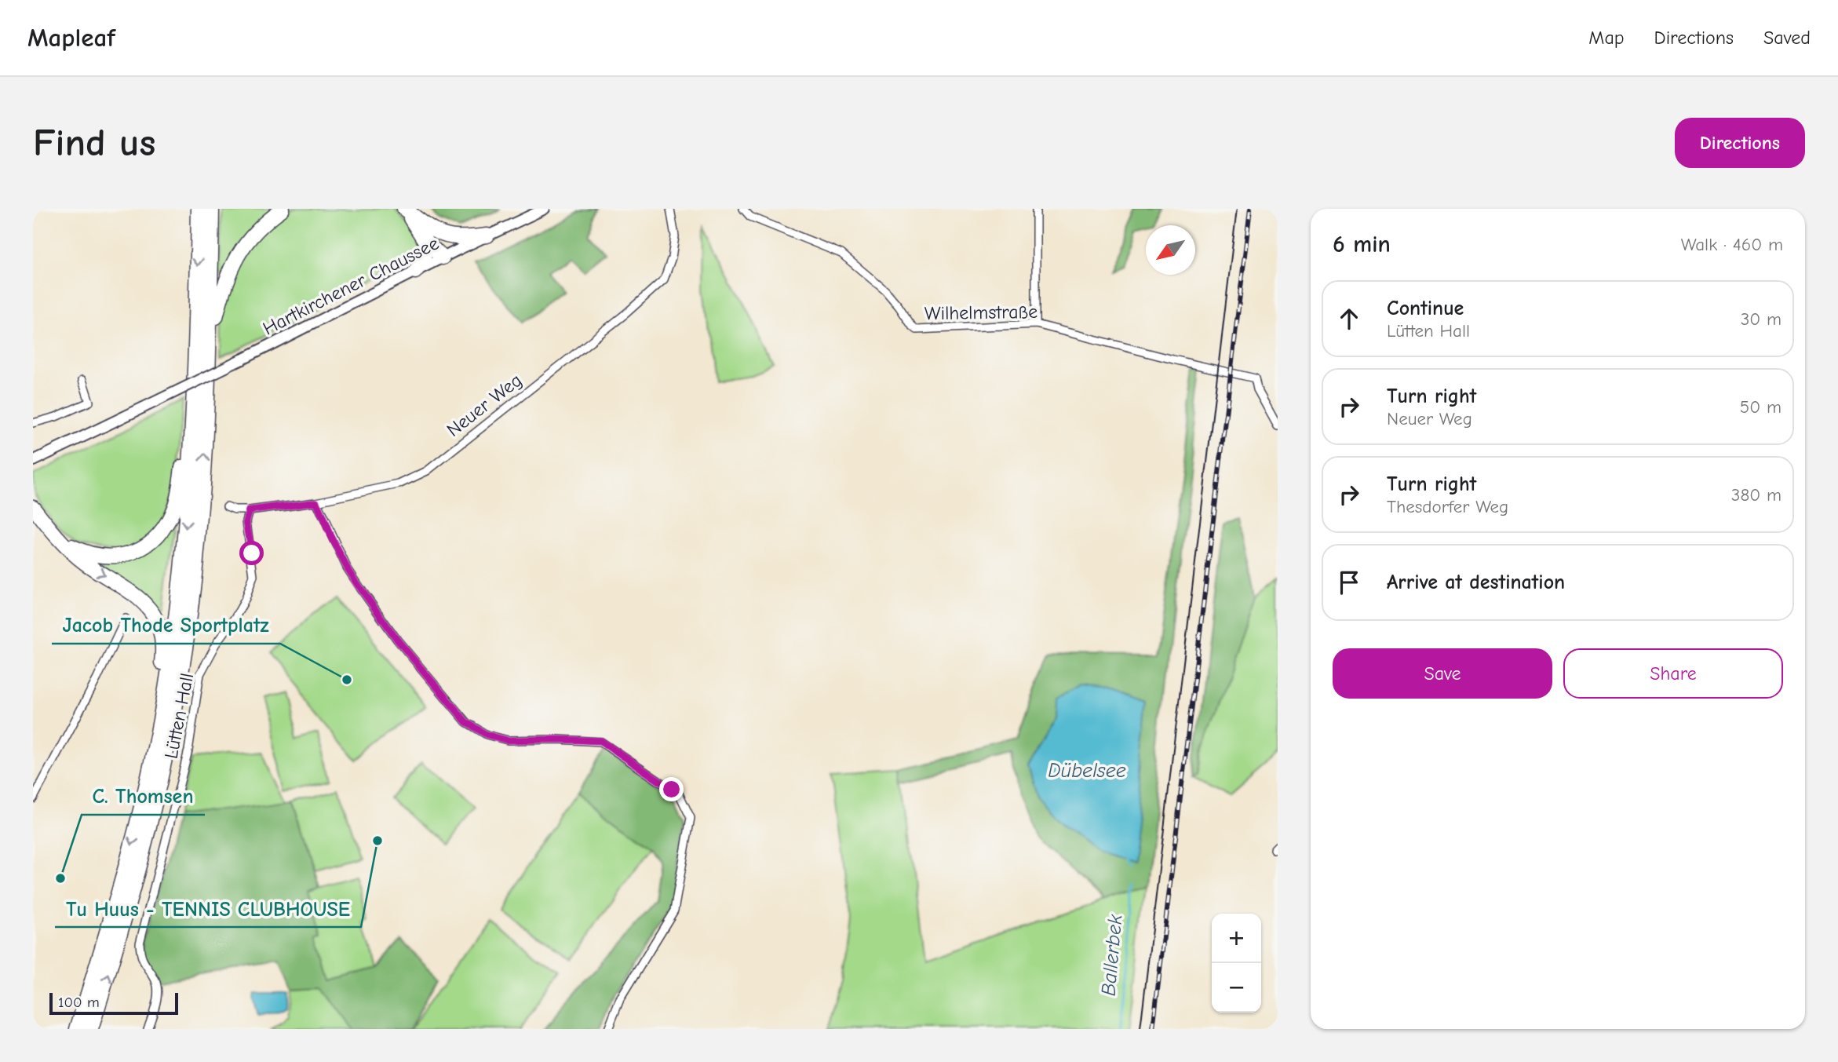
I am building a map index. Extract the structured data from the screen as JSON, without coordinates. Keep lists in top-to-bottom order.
{
  "streets": {
    "main road": ["Hartkirchener Chaussee"],
    "street": ["Wilhelmstraße", "Neuer Weg", "Lütten Hall"]
  },
  "crossings": [
    ["Neuer Weg", "Lütten Hall"]
  ],
  "water": ["Dübelsee", "Ballerbek"],
  "places": ["Jacob Thode Sportplatz", "Tu Huus - TENNIS CLUBHOUSE", "C. Thomsen"],
  "scale_bar": "100 m",
  "north": "bottom left",
  "page": {
    "header": "Mapleaf",
    "nav": ["Map", "Directions", "Saved"],
    "buttons": [
      "Directions",
      ["Save", "Share"]
    ],
    "title": "Find us",
    "heading": ["6 min", "Walk · 460 m"],
    "list": [
      ["Continue", "Lütten Hall", "30 m"],
      ["Turn right", "Neuer Weg", "50 m"],
      ["Turn right", "Thesdorfer Weg", "380 m"],
      "Arrive at destination"
    ],
    "map_buttons": ["+", "−"],
    "scale": "100 m"
  }
}
